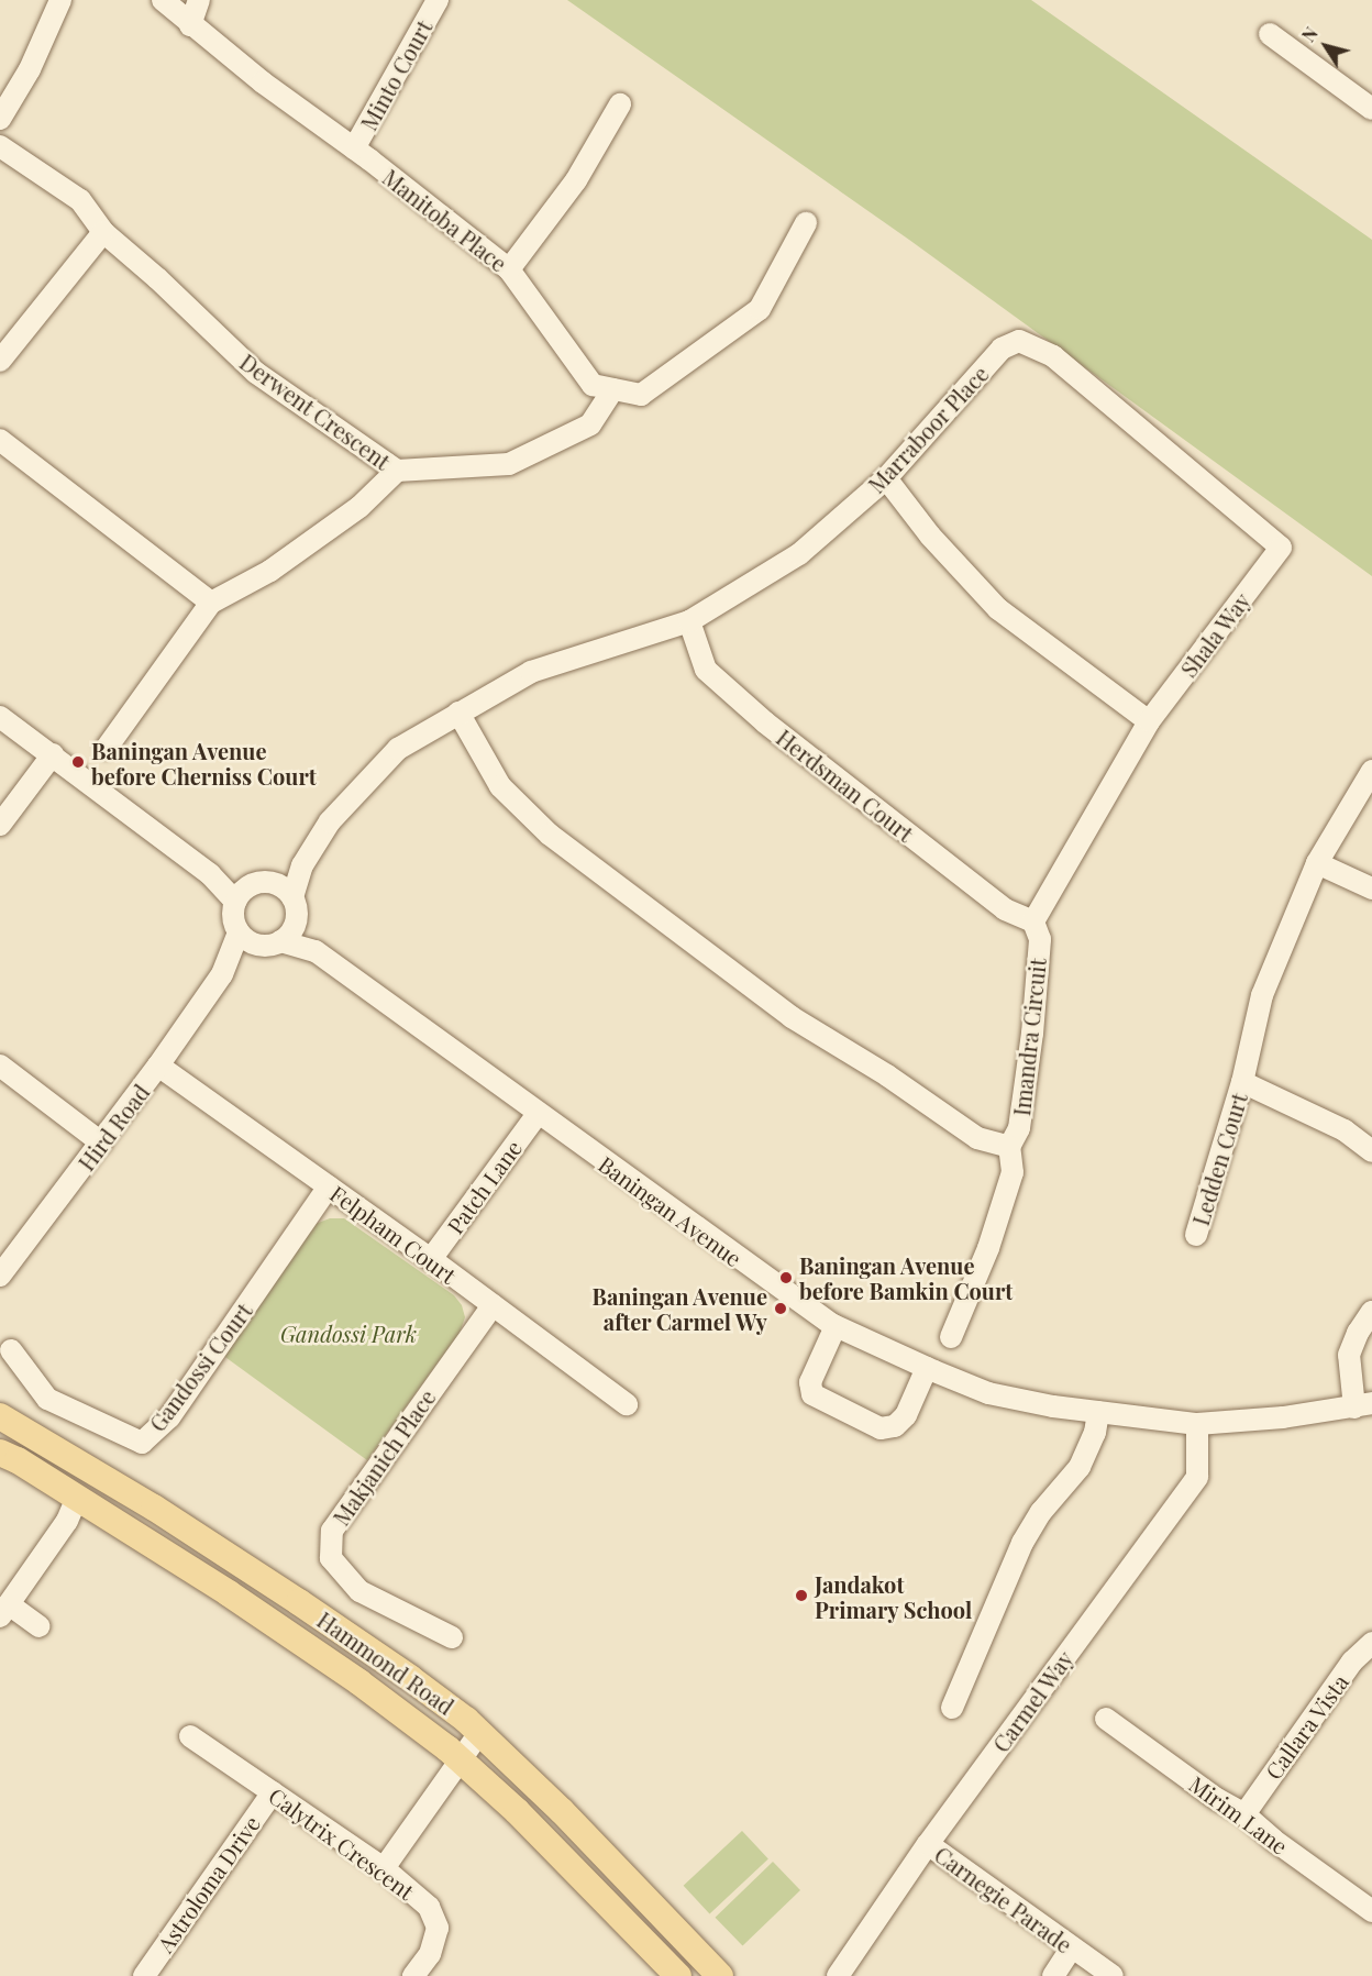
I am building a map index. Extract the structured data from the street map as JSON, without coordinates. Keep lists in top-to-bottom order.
{
  "streets": {
    "main road": ["Hammond Road"],
    "street": [
      "Minto Court",
      "Manitoba Place",
      "Derwent Crescent",
      "Marraboor Place",
      "Shala Way",
      "Herdsman Court",
      "Imandra Circuit",
      "Hird Road",
      "Ledden Court",
      "Patch Lane",
      "Baningan Avenue",
      "Felpham Court",
      "Gandossi Court",
      "Makjanich Place",
      "Carmel Way",
      "Callara Vista",
      "Mirim Lane",
      "Calytrix Crescent",
      "Astroloma Drive",
      "Carnegie Parade"
    ]
  },
  "crossings": [
    ["Minto Court", "Manitoba Place"],
    ["Marraboor Place", "Shala Way"],
    ["Marraboor Place", "Herdsman Court"],
    ["Marraboor Place", "Imandra Circuit"],
    ["Marraboor Place", "Hird Road"],
    ["Marraboor Place", "Baningan Avenue"],
    ["Herdsman Court", "Imandra Circuit"],
    ["Hird Road", "Baningan Avenue"],
    ["Hird Road", "Felpham Court"],
    ["Patch Lane", "Baningan Avenue"],
    ["Patch Lane", "Felpham Court"],
    ["Baningan Avenue", "Carmel Way"],
    ["Felpham Court", "Gandossi Court"],
    ["Felpham Court", "Makjanich Place"],
    ["Carmel Way", "Carnegie Parade"],
    ["Callara Vista", "Mirim Lane"],
    ["Calytrix Crescent", "Astroloma Drive"]
  ],
  "parks": ["Gandossi Park"],
  "places": [
    "Baningan Avenue before Cherniss Court",
    "Baningan Avenue before Bamkin Court",
    "Baningan Avenue after Carmel Wy",
    "Jandakot Primary School"
  ],
  "north": "top left"
}
